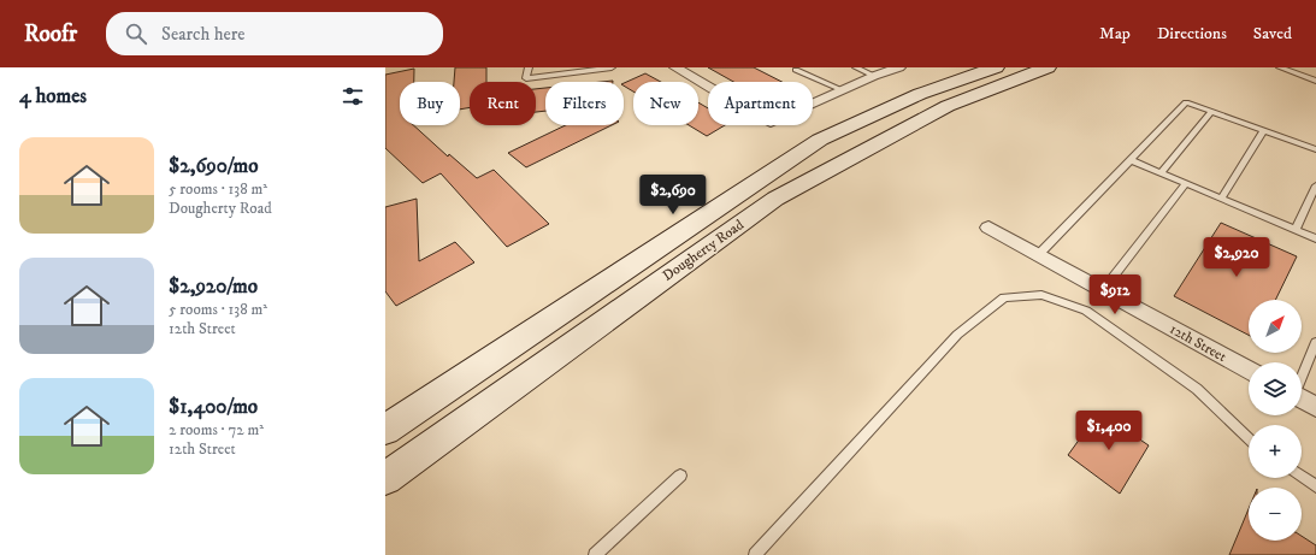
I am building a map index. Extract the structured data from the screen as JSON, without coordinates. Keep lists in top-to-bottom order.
{
  "streets": {
    "main road": ["Dougherty Road"],
    "street": ["12th Street"]
  },
  "north": "top right",
  "page": {
    "header": "Roofr",
    "search": "Search here",
    "nav": ["Map", "Directions", "Saved"],
    "heading": "4 homes",
    "chip": [
      "Buy",
      "Rent",
      "Filters",
      "New",
      "Apartment"
    ],
    "list": [
      {
        "name": "$2,690/mo",
        "note": "5 rooms · 138 m² · Dougherty Road"
      },
      {
        "name": "$2,920/mo",
        "note": "5 rooms · 138 m² · 12th Street"
      },
      {
        "name": "$1,400/mo",
        "note": "2 rooms · 72 m² · 12th Street"
      }
    ],
    "price": [
      "$2,690",
      "$2,920",
      "$912",
      "$1,400"
    ],
    "map_buttons": ["+", "−"]
  }
}
